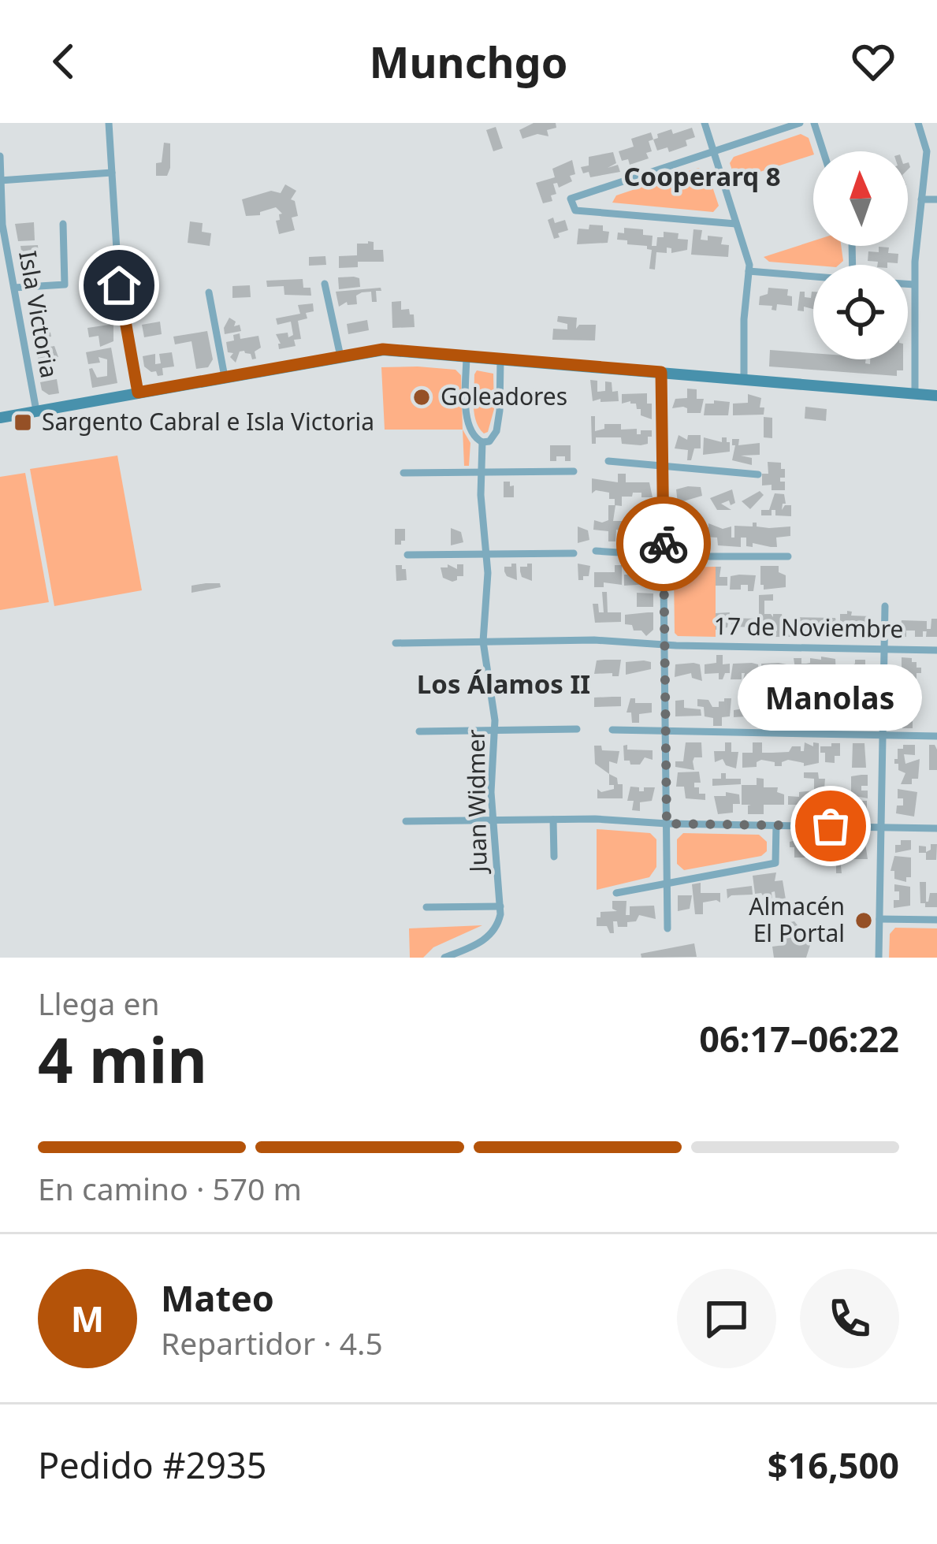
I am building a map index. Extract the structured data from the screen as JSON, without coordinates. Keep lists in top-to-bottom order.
{
  "streets": {
    "street": ["Isla Victoria", "17 de Noviembre", "Juan Widmer"]
  },
  "crossings": [
    ["17 de Noviembre", "Juan Widmer"]
  ],
  "districts": ["Cooperarq 8", "Los Álamos II"],
  "places": {
    "other": ["Goleadores", "Manolas", "Almacén El Portal"],
    "transit": ["Sargento Cabral e Isla Victoria"]
  },
  "north": "top",
  "page": {
    "header": "Munchgo",
    "bubble": "Manolas",
    "heading": ["4 min", "Llega en", "06:17–06:22"],
    "panel": [
      "Mateo",
      "Repartidor · 4.5",
      "Pedido #2935",
      "$16,500"
    ],
    "bar": "En camino · 570 m",
    "round": "M"
  }
}
